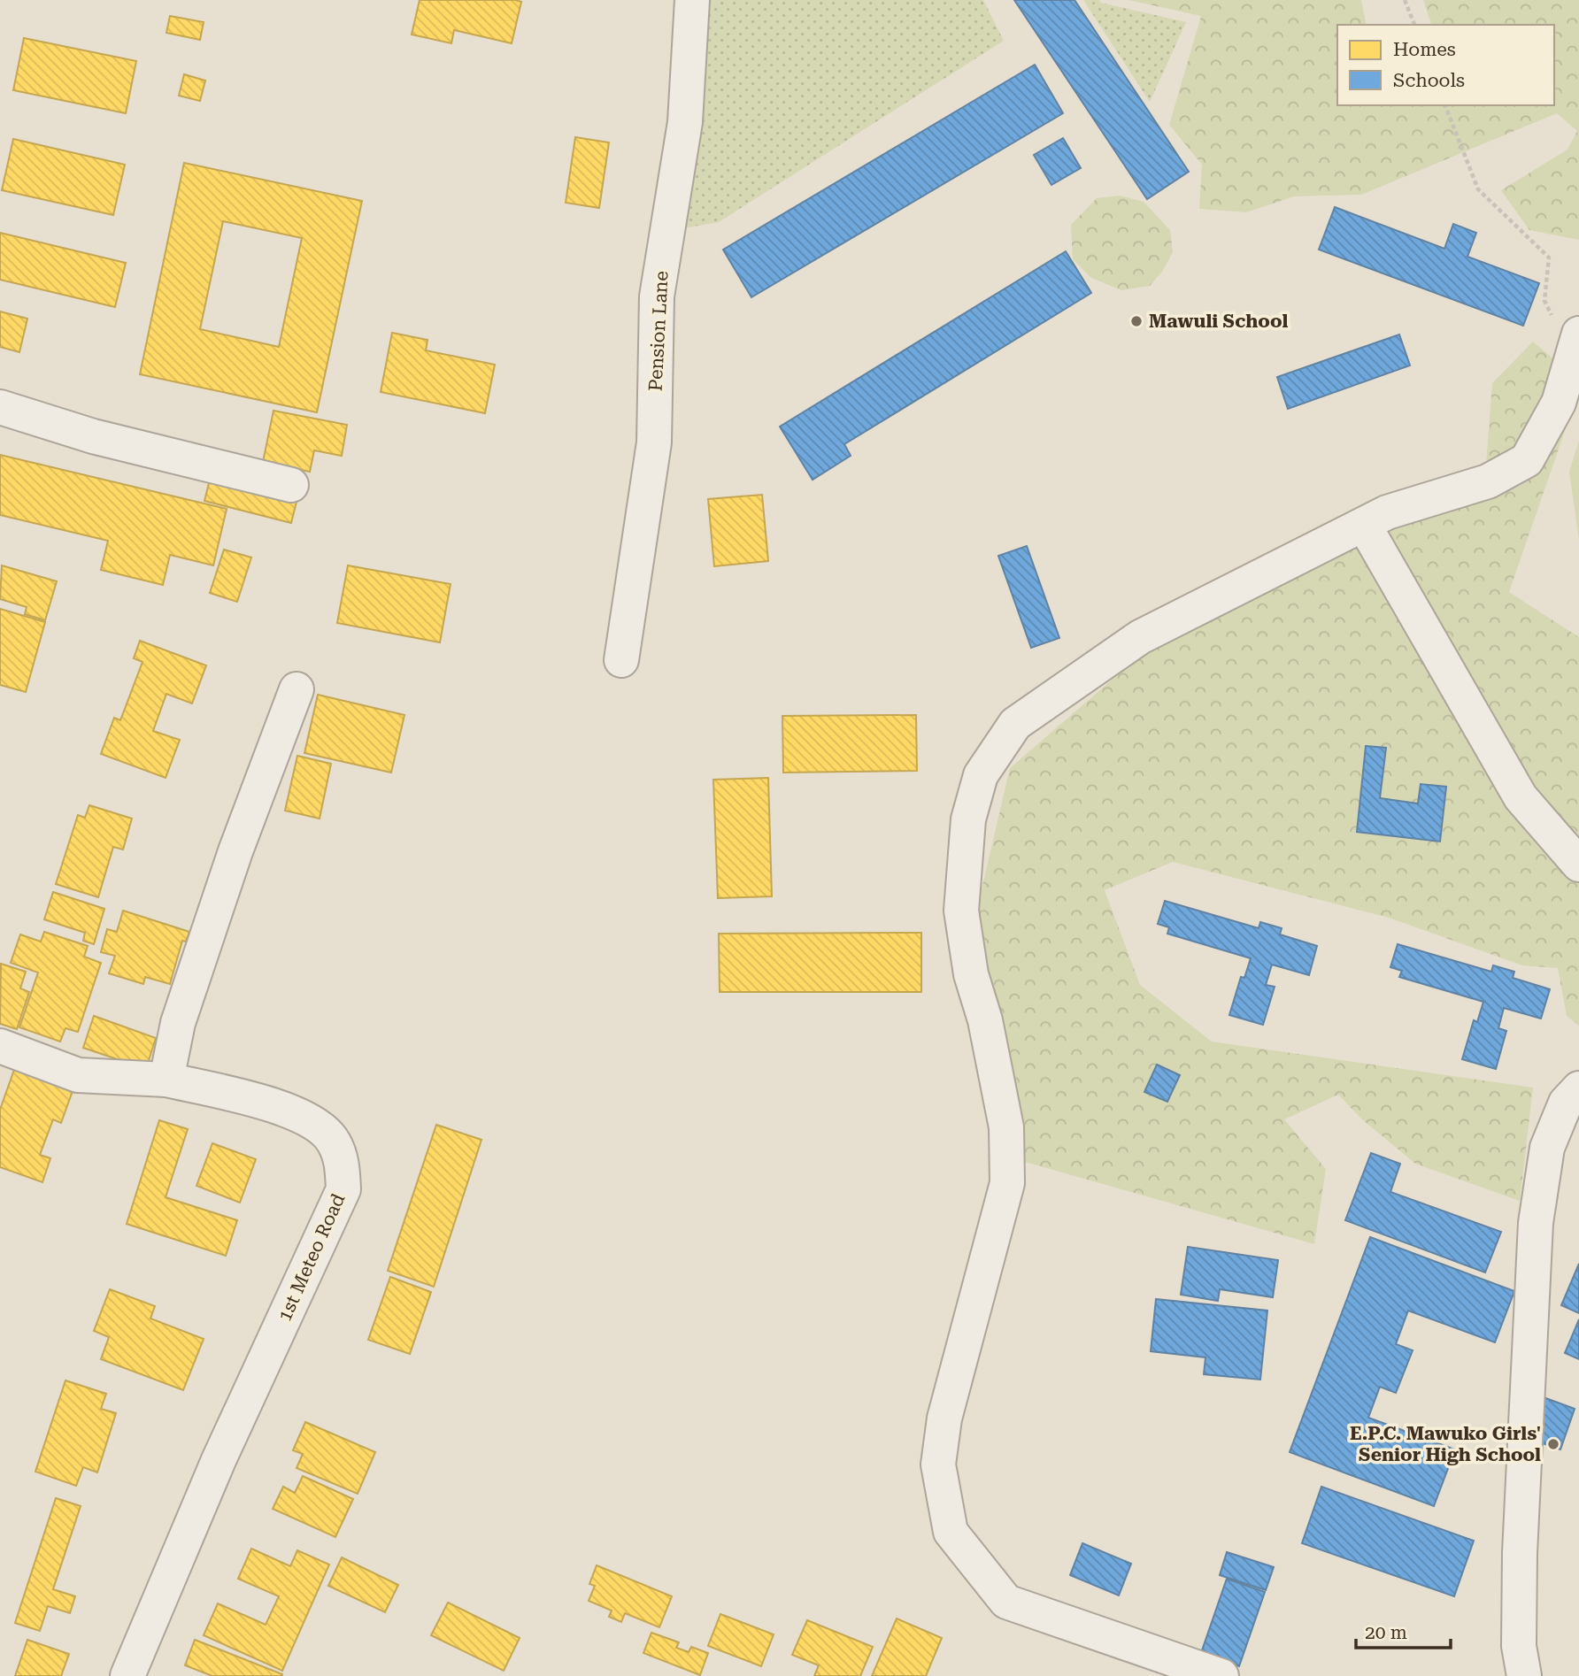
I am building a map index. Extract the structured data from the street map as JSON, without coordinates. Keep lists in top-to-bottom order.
{
  "streets": {
    "street": ["Pension Lane", "1st Meteo Road"]
  },
  "places": ["Mawuli School", "E.P.C. Mawuko Girls' Senior High School"],
  "legend": ["Homes", "Schools"],
  "scale_bar": "20 m"
}
